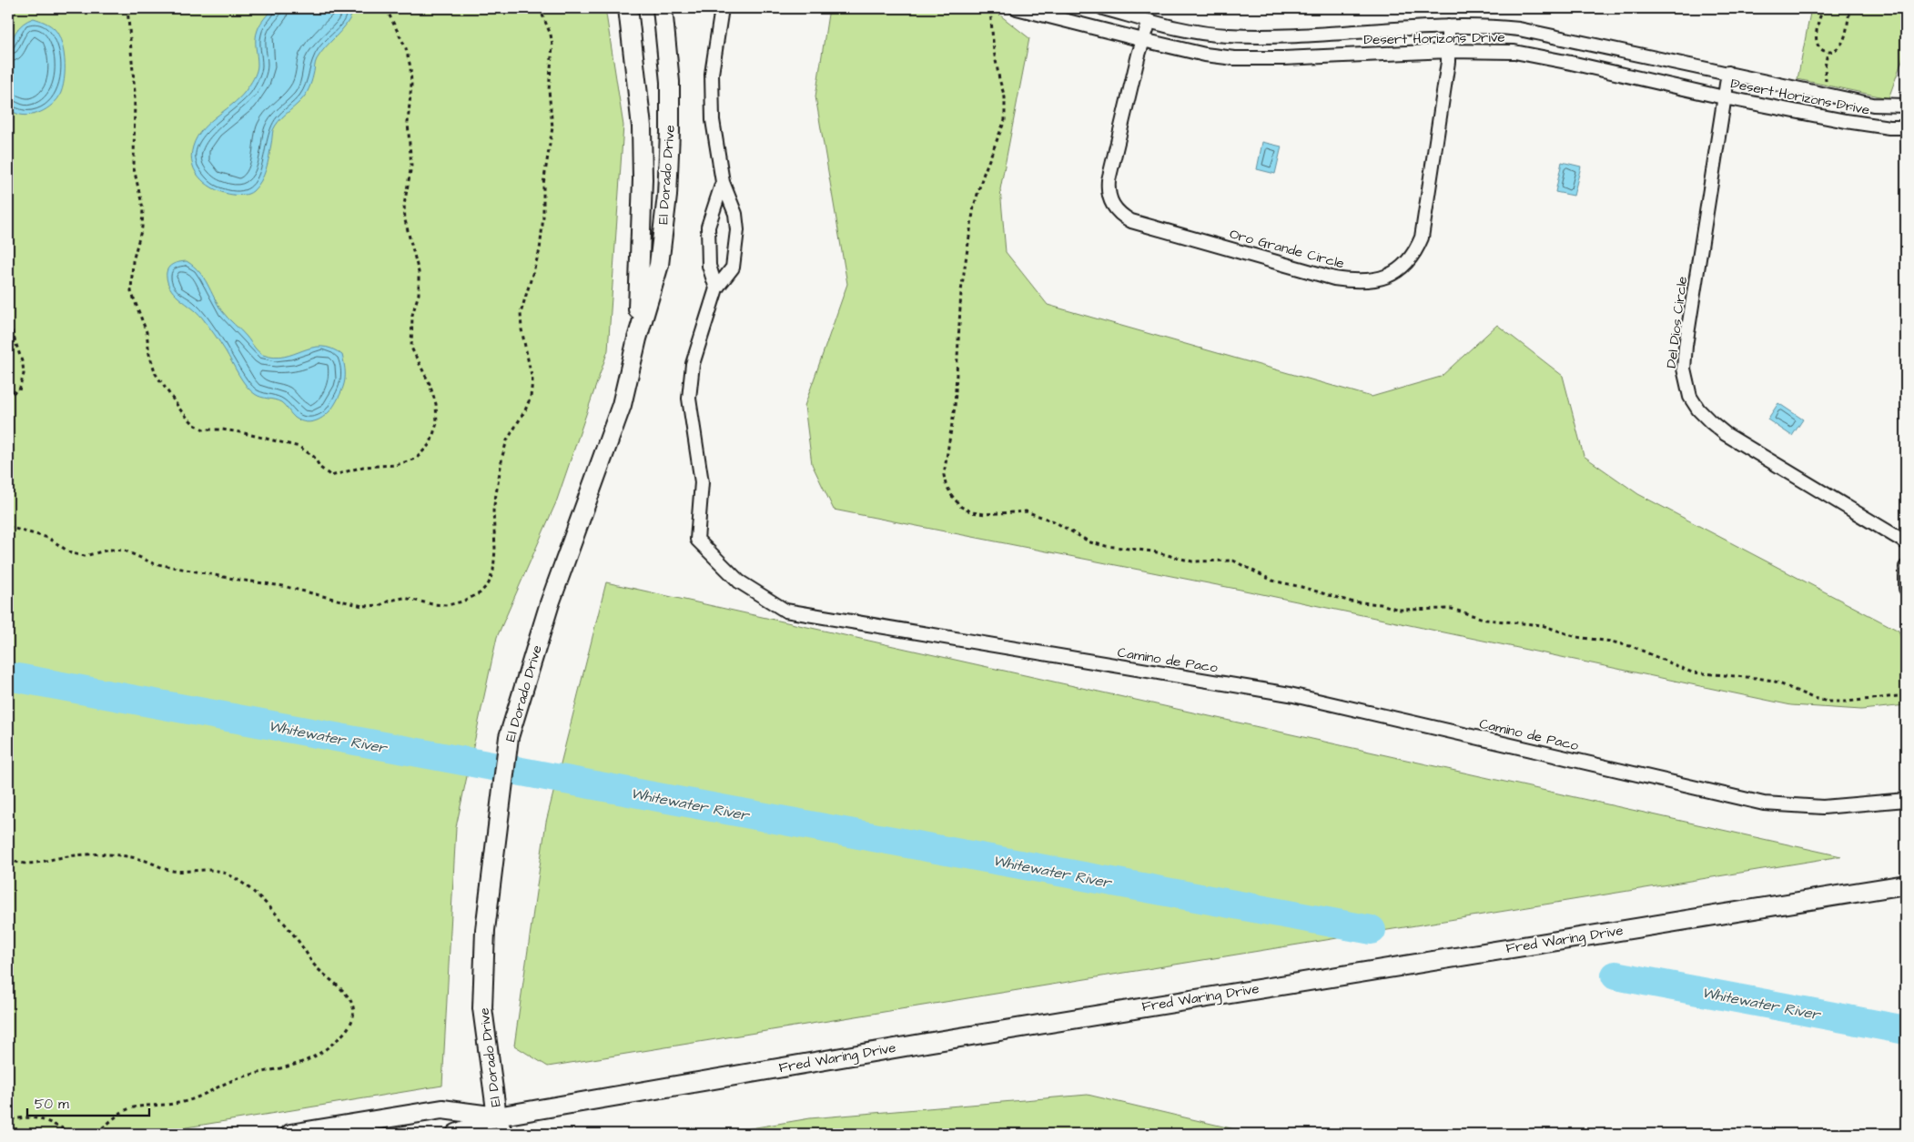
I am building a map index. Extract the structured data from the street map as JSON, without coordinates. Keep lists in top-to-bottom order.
{
  "streets": {
    "main road": ["El Dorado Drive", "Fred Waring Drive"],
    "street": [
      "Desert Horizons Drive",
      "Oro Grande Circle",
      "Del Dios Circle",
      "Camino de Paco"
    ]
  },
  "crossings": [
    ["Desert Horizons Drive", "Oro Grande Circle"],
    ["Desert Horizons Drive", "Del Dios Circle"],
    ["El Dorado Drive", "Fred Waring Drive"]
  ],
  "water": ["Whitewater River"],
  "scale_bar": "50 m"
}
